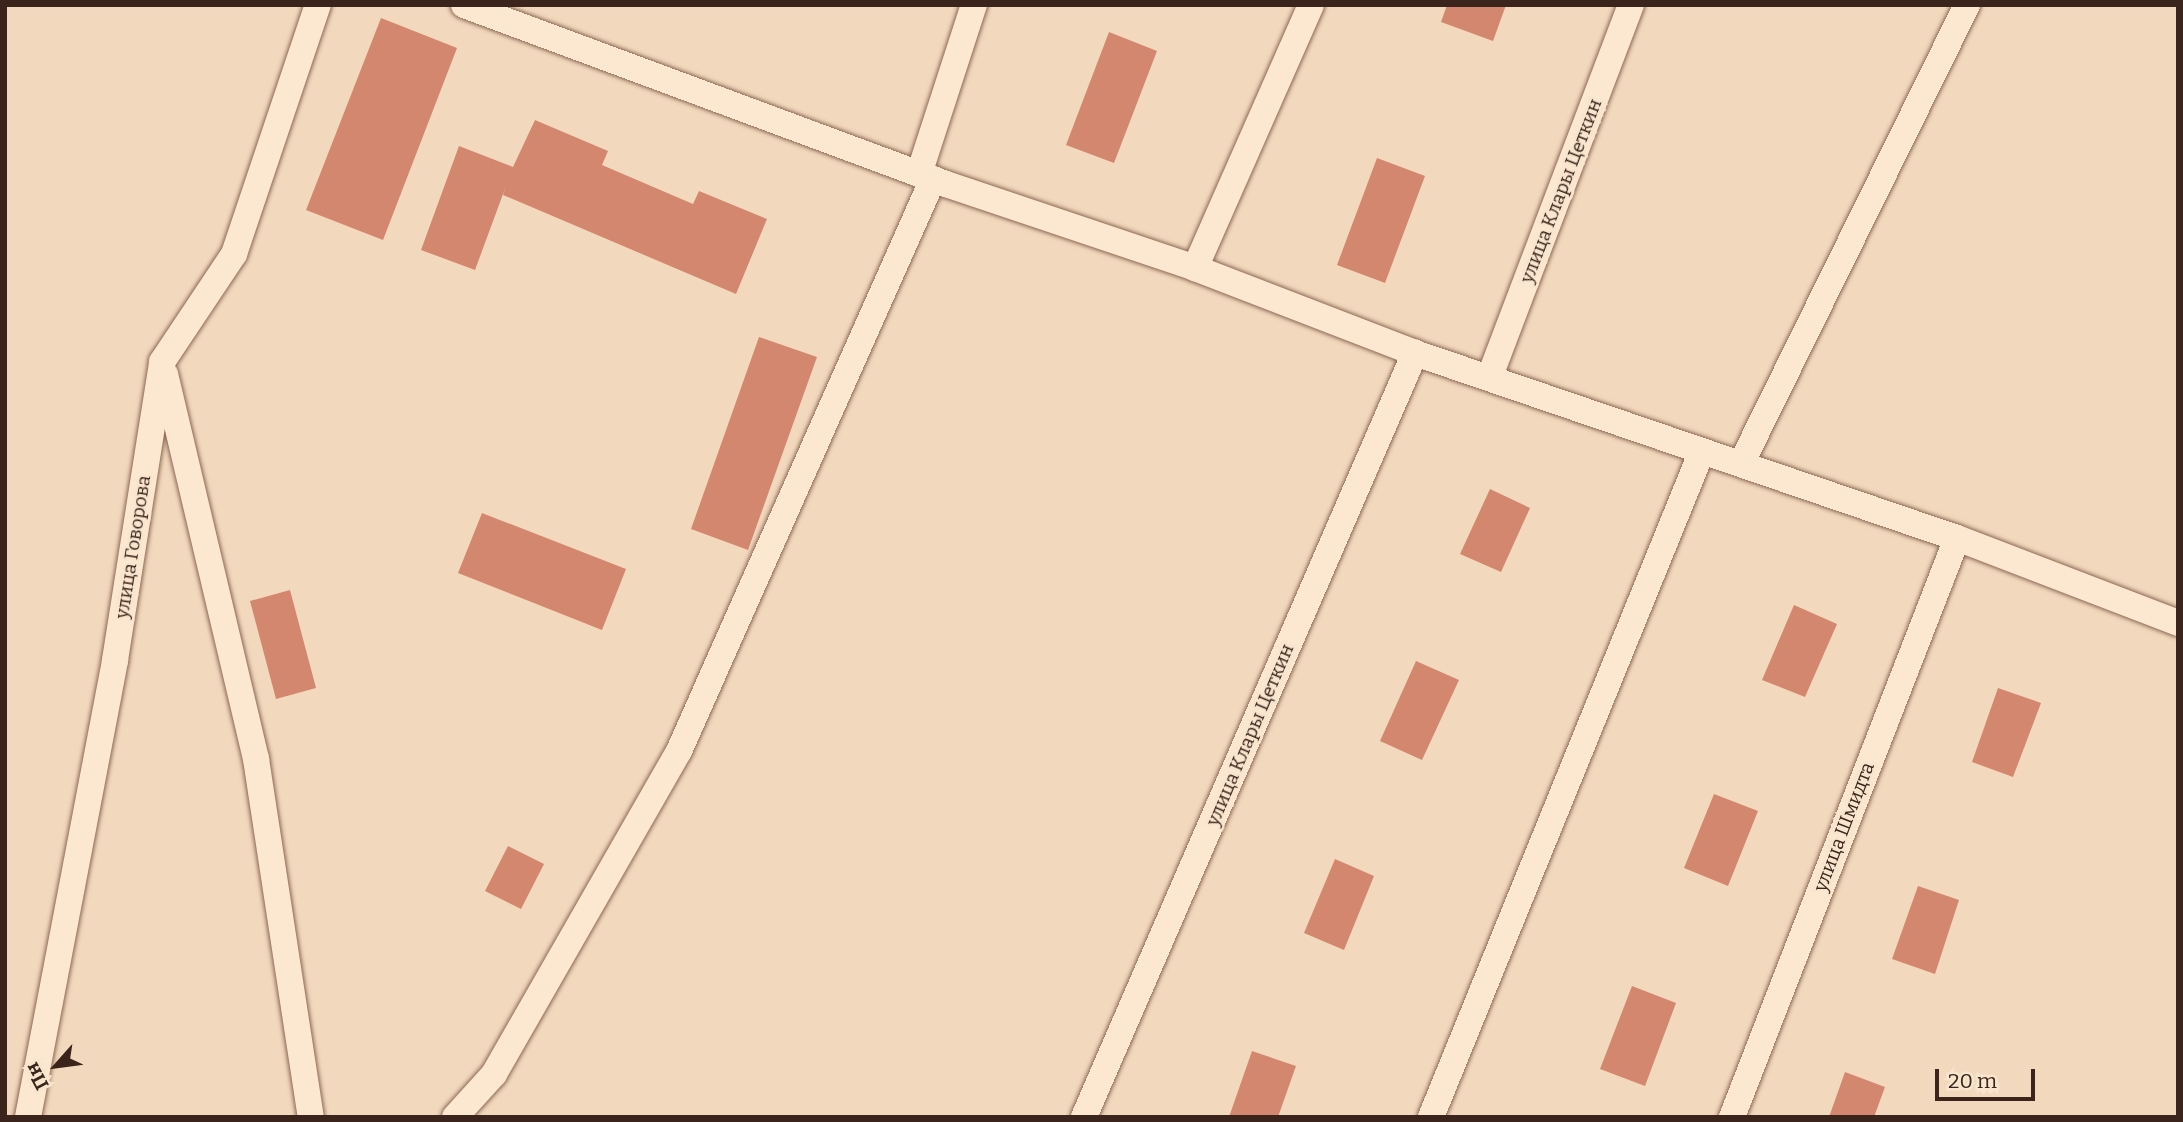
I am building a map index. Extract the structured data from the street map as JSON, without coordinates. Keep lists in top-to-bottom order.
{
  "streets": {
    "street": ["улица Клары Цеткин", "улица Говорова", "улица Шмидта"]
  },
  "scale_bar": "20 m",
  "north": "bottom left"
}
